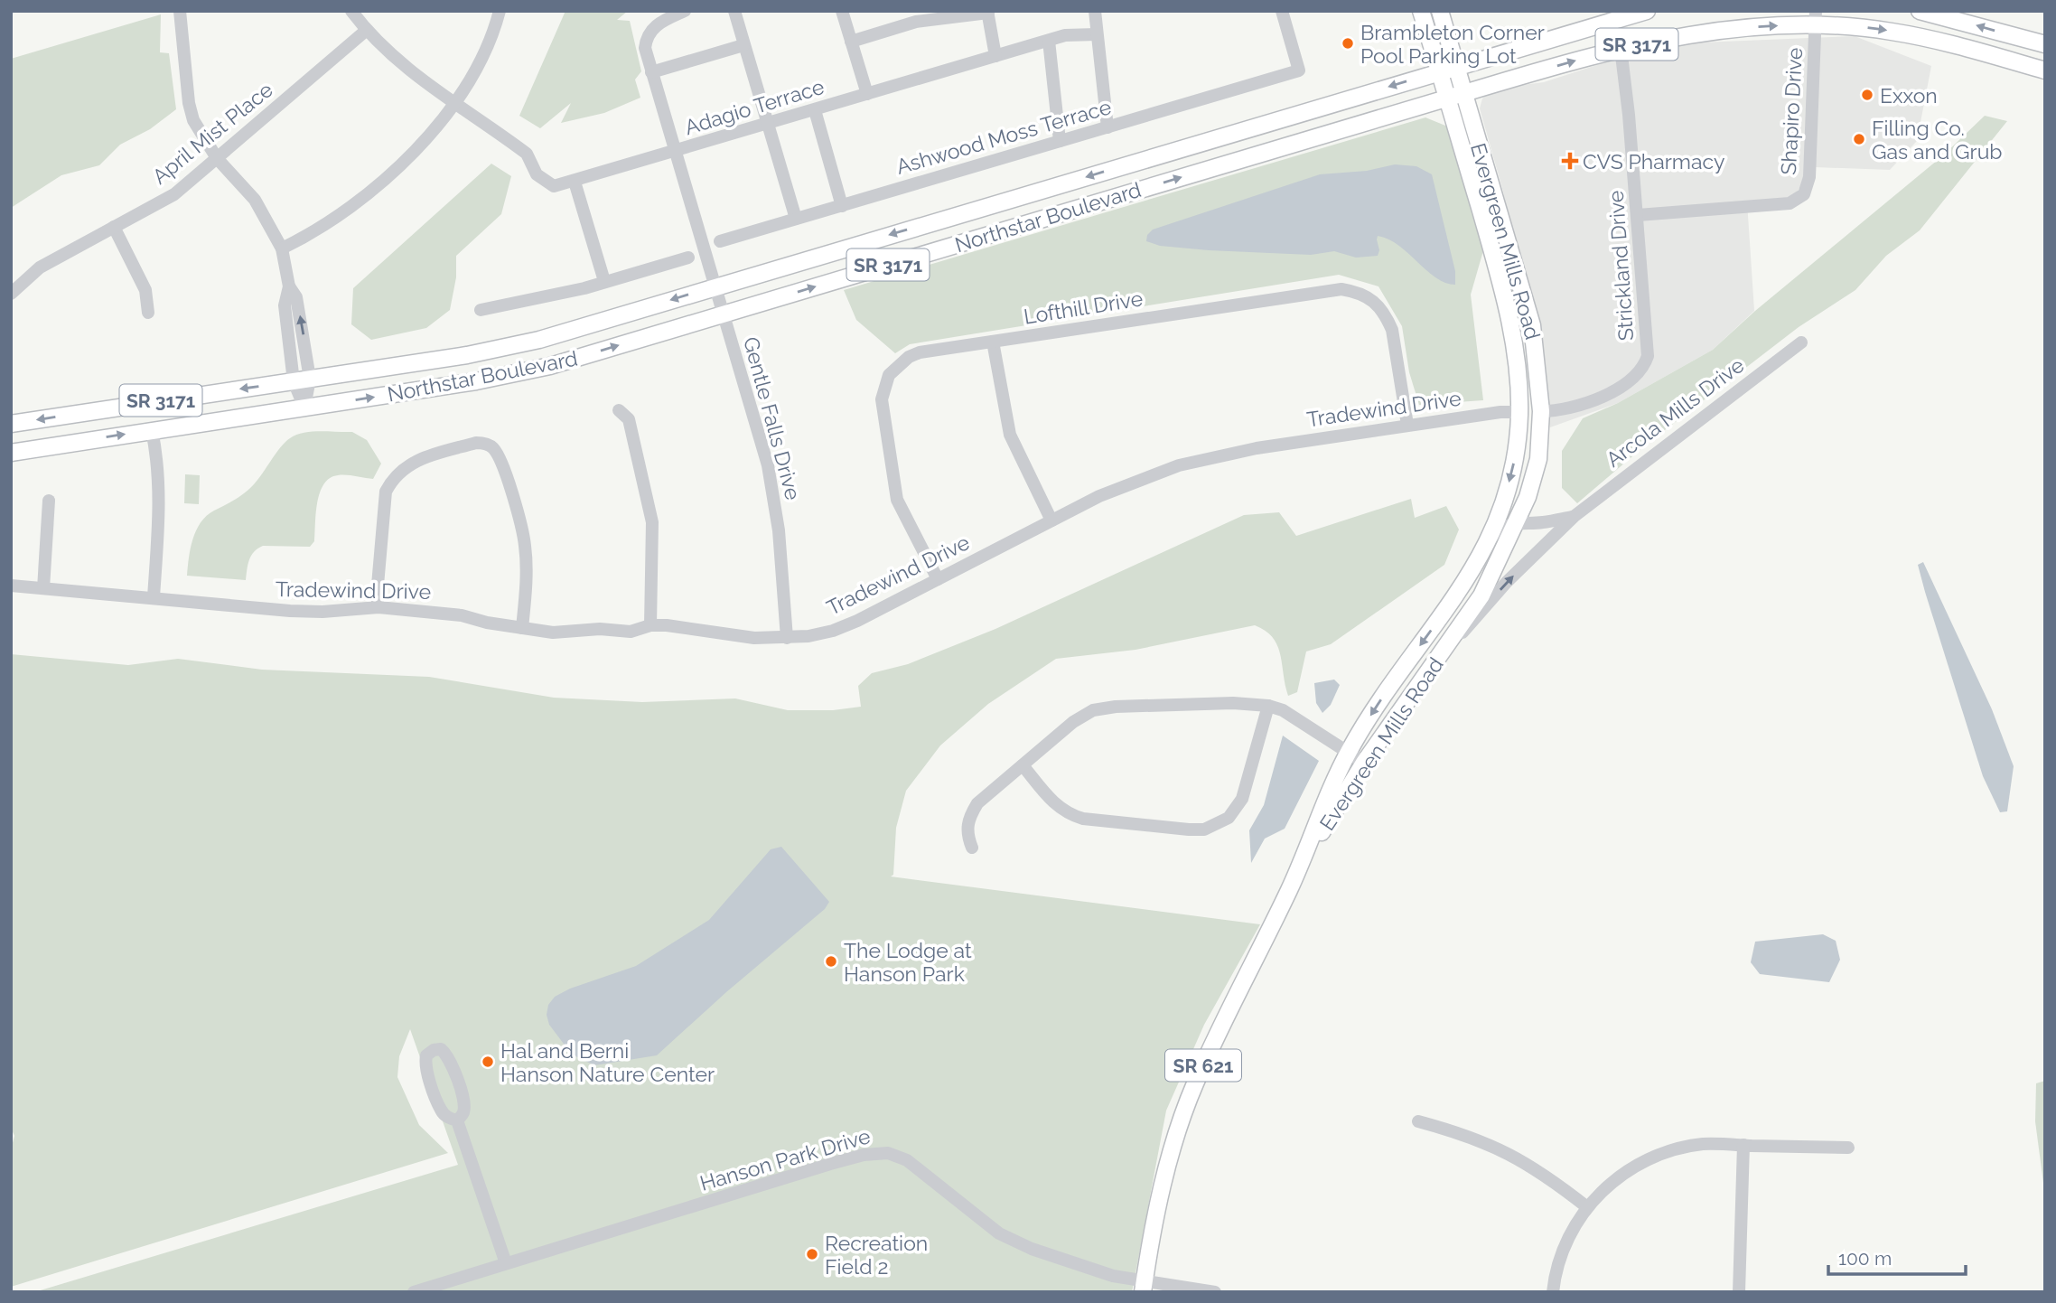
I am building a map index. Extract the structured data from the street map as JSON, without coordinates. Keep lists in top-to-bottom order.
{
  "streets": {
    "main road": [
      "SR 3171",
      "Northstar Boulevard",
      "Evergreen Mills Road",
      "SR 621"
    ],
    "street": [
      "Adagio Terrace",
      "Shapiro Drive",
      "April Mist Place",
      "Ashwood Moss Terrace",
      "Strickland Drive",
      "Lofthill Drive",
      "Tradewind Drive",
      "Arcola Mills Drive",
      "Gentle Falls Drive",
      "Hanson Park Drive"
    ]
  },
  "crossings": [
    ["Adagio Terrace", "Gentle Falls Drive"],
    ["Shapiro Drive", "Northstar Boulevard"],
    ["Shapiro Drive", "Strickland Drive"],
    ["Northstar Boulevard", "Evergreen Mills Road"],
    ["Northstar Boulevard", "Strickland Drive"],
    ["Northstar Boulevard", "Gentle Falls Drive"],
    ["Evergreen Mills Road", "Strickland Drive"],
    ["Evergreen Mills Road", "Tradewind Drive"],
    ["Evergreen Mills Road", "SR 621"],
    ["Evergreen Mills Road", "Hanson Park Drive"],
    ["Lofthill Drive", "Tradewind Drive"],
    ["Tradewind Drive", "Gentle Falls Drive"],
    ["Arcola Mills Drive", "SR 621"]
  ],
  "places": {
    "other": [
      "Brambleton Corner Pool Parking Lot",
      "Exxon",
      "Filling Co. Gas and Grub",
      "The Lodge at Hanson Park",
      "Hal and Berni Hanson Nature Center",
      "Recreation Field 2"
    ],
    "health": ["CVS Pharmacy"]
  },
  "scale_bar": "100 m"
}
